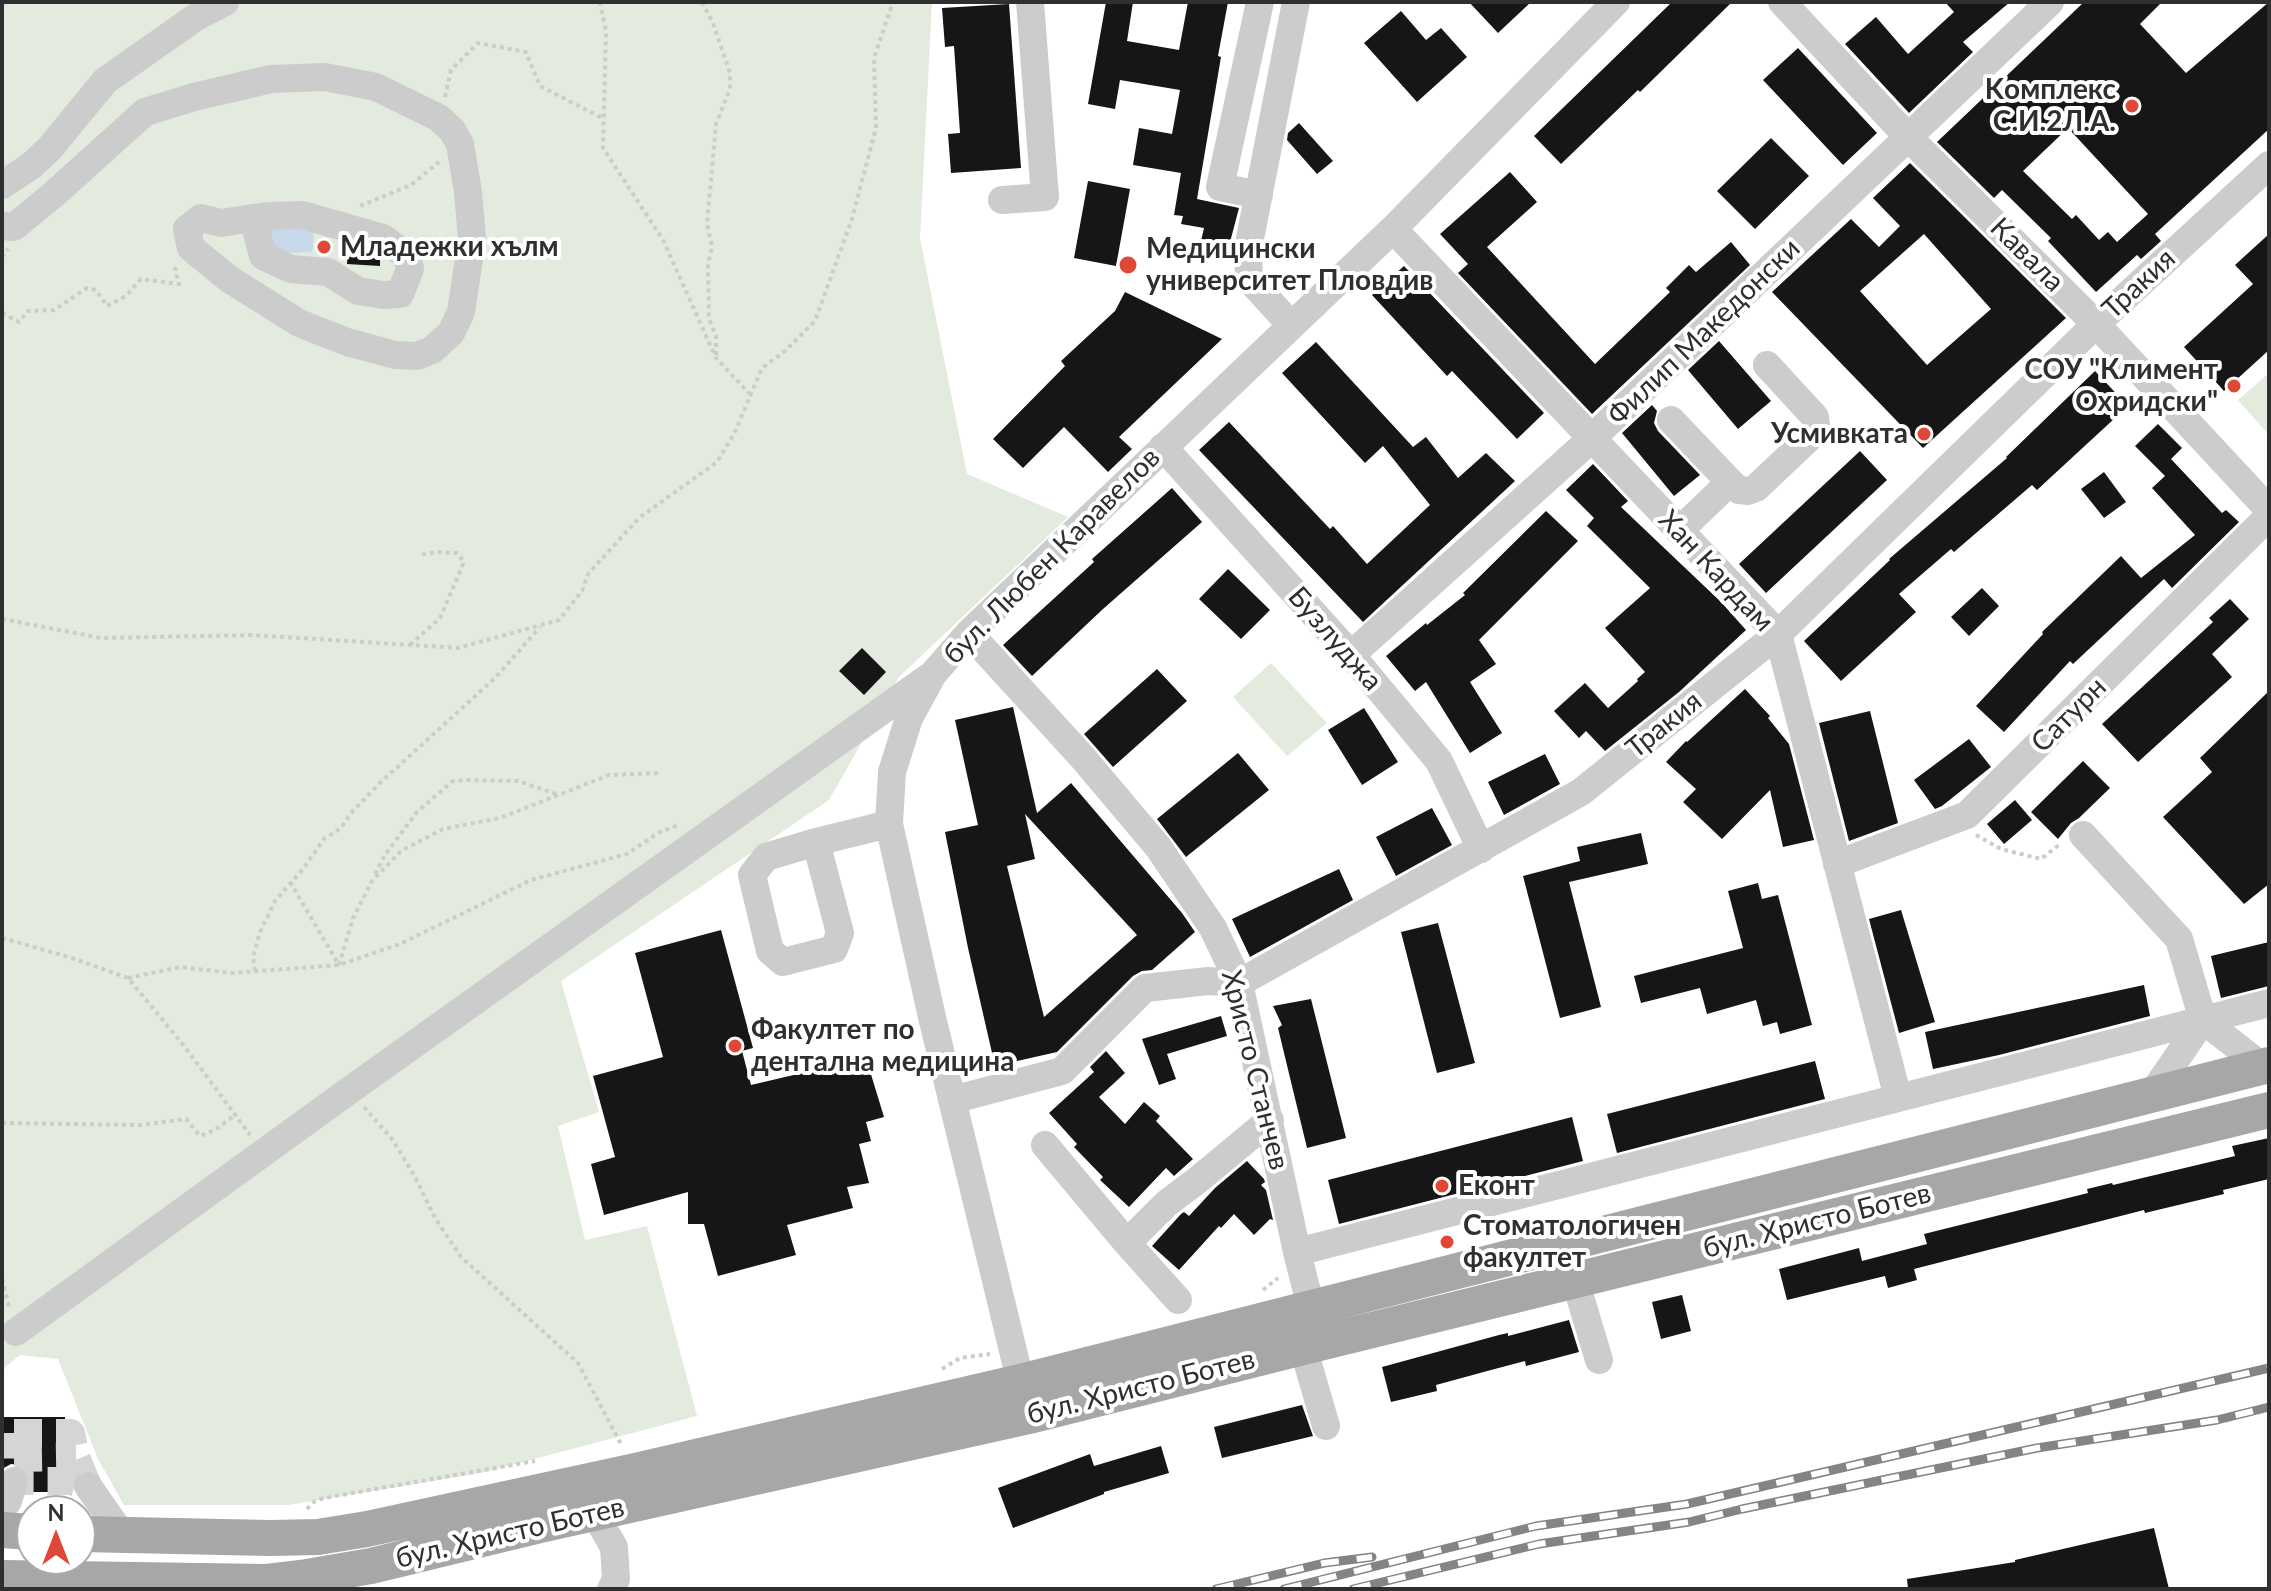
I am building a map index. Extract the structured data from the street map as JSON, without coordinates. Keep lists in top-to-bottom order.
{
  "streets": {
    "main road": ["бул. Христо Ботев"],
    "street": [
      "Кавала",
      "Тракия",
      "Филип Македонски",
      "бул. Любен Каравелов",
      "Хан Кардам",
      "Бузлуджа",
      "Сатурн",
      "Христо Станчев"
    ]
  },
  "crossings": [
    ["Кавала", "Тракия"],
    ["Кавала", "Филип Македонски"],
    ["Тракия", "Хан Кардам"],
    ["Тракия", "Бузлуджа"],
    ["Тракия", "Христо Станчев"],
    ["Филип Македонски", "Хан Кардам"],
    ["Филип Македонски", "Бузлуджа"],
    ["бул. Любен Каравелов", "Хан Кардам"],
    ["бул. Любен Каравелов", "Бузлуджа"],
    ["бул. Любен Каравелов", "Христо Станчев"],
    ["бул. Любен Каравелов", "бул. Христо Ботев"],
    ["Хан Кардам", "Сатурн"],
    ["Христо Станчев", "бул. Христо Ботев"]
  ],
  "places": [
    "Kомплекс С.И.2Л.А.",
    "Младежки хълм",
    "Медицински университет Пловдив",
    "СОУ \"Климент Охридски\"",
    "Усмивката",
    "Факултет по дентална медицина",
    "Еконт",
    "Стоматологичен факултет"
  ],
  "north": "top"
}
